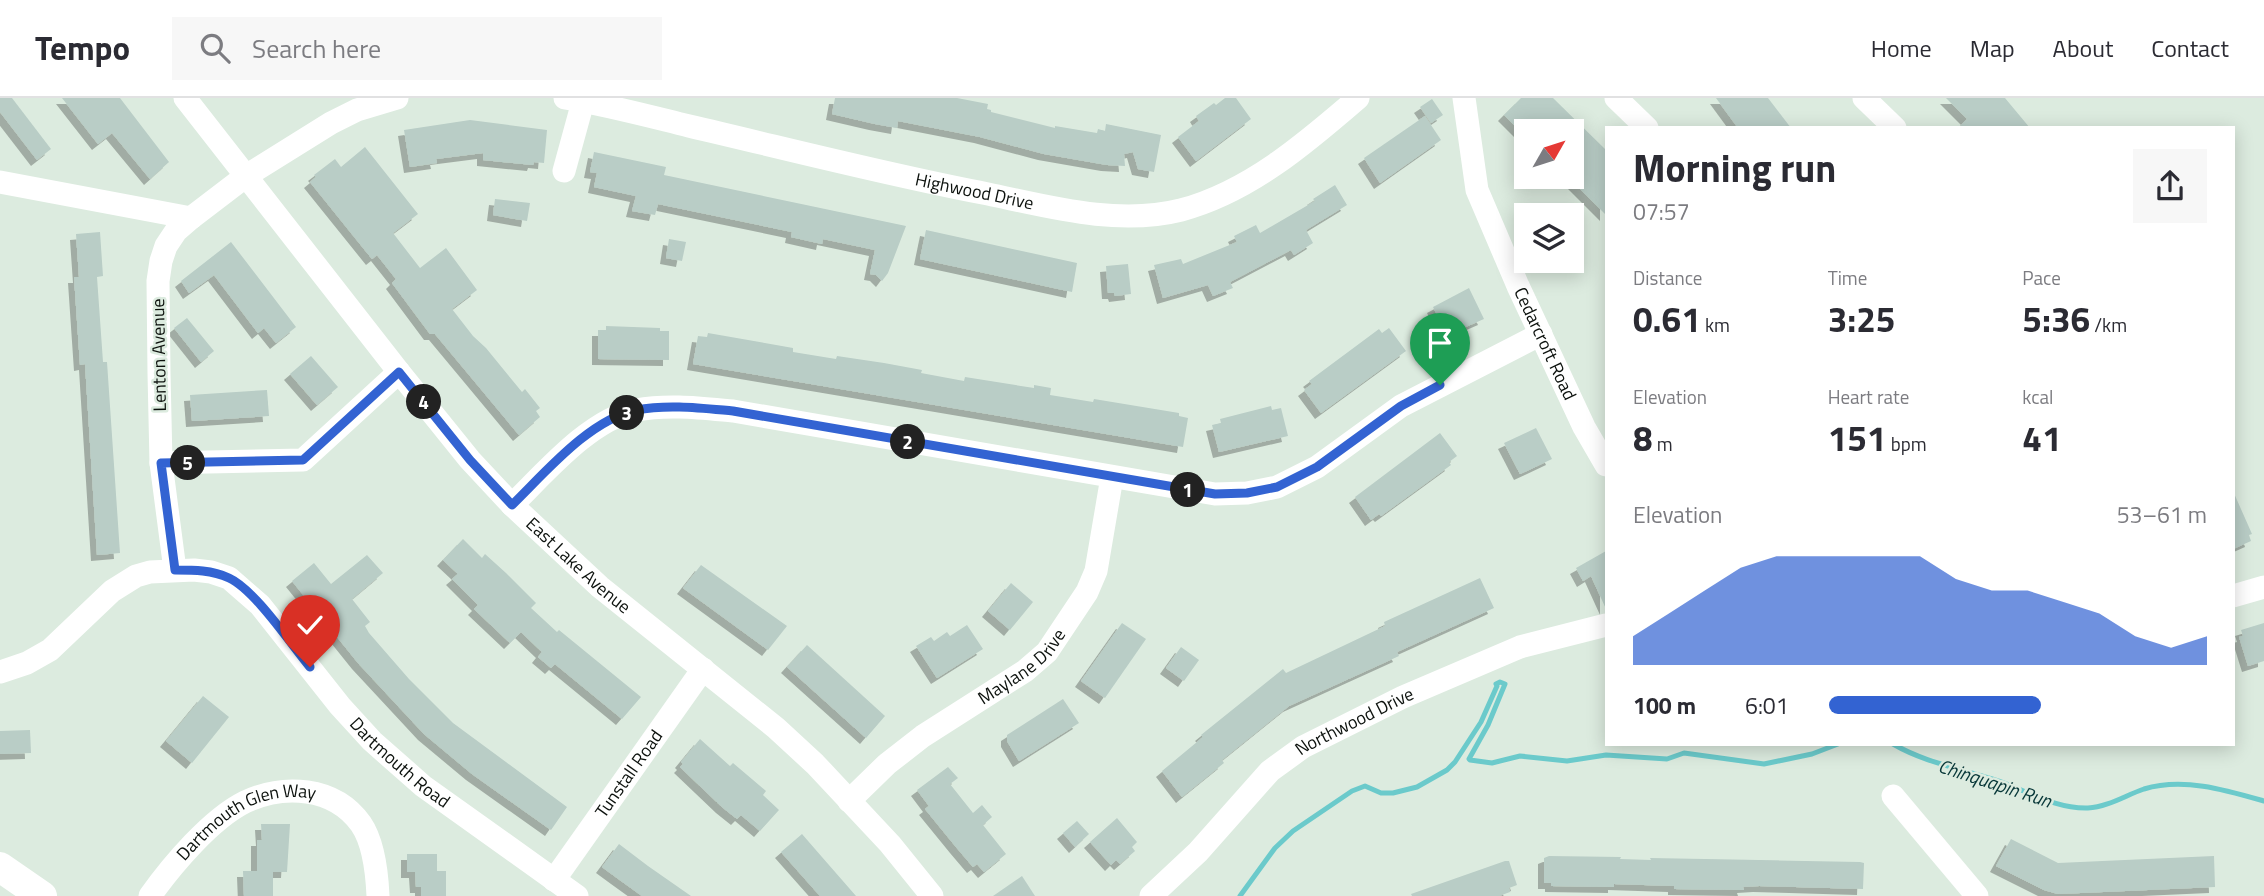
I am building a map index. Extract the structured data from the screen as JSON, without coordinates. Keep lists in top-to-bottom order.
{
  "streets": {
    "street": [
      "Highwood Drive",
      "Cedarcroft Road",
      "Lenton Avenue",
      "East Lake Avenue",
      "Maylane Drive",
      "Northwood Drive",
      "Dartmouth Road",
      "Tunstall Road",
      "Dartmouth Glen Way"
    ]
  },
  "crossings": [
    ["Lenton Avenue", "East Lake Avenue"],
    ["Lenton Avenue", "Dartmouth Road"],
    ["East Lake Avenue", "Maylane Drive"],
    ["East Lake Avenue", "Tunstall Road"],
    ["Dartmouth Road", "Tunstall Road"]
  ],
  "water": ["Chinquapin Run"],
  "north": "top right",
  "page": {
    "header": "Tempo",
    "search": "Search here",
    "nav": [
      "Home",
      "Map",
      "About",
      "Contact"
    ],
    "heading": ["Morning run", "07:57"],
    "stats": [
      ["Distance", "0.61 km"],
      ["Time", "3:25"],
      ["Pace", "5:36 /km"],
      ["Elevation", "8 m"],
      ["Heart rate", "151 bpm"],
      ["kcal", "41"]
    ],
    "pins": [
      "4",
      "3",
      "2",
      "5",
      "1"
    ],
    "chart": ["Elevation", "53–61 m"],
    "list": [
      {
        "name": "100 m",
        "note": "6:01"
      }
    ]
  }
}
